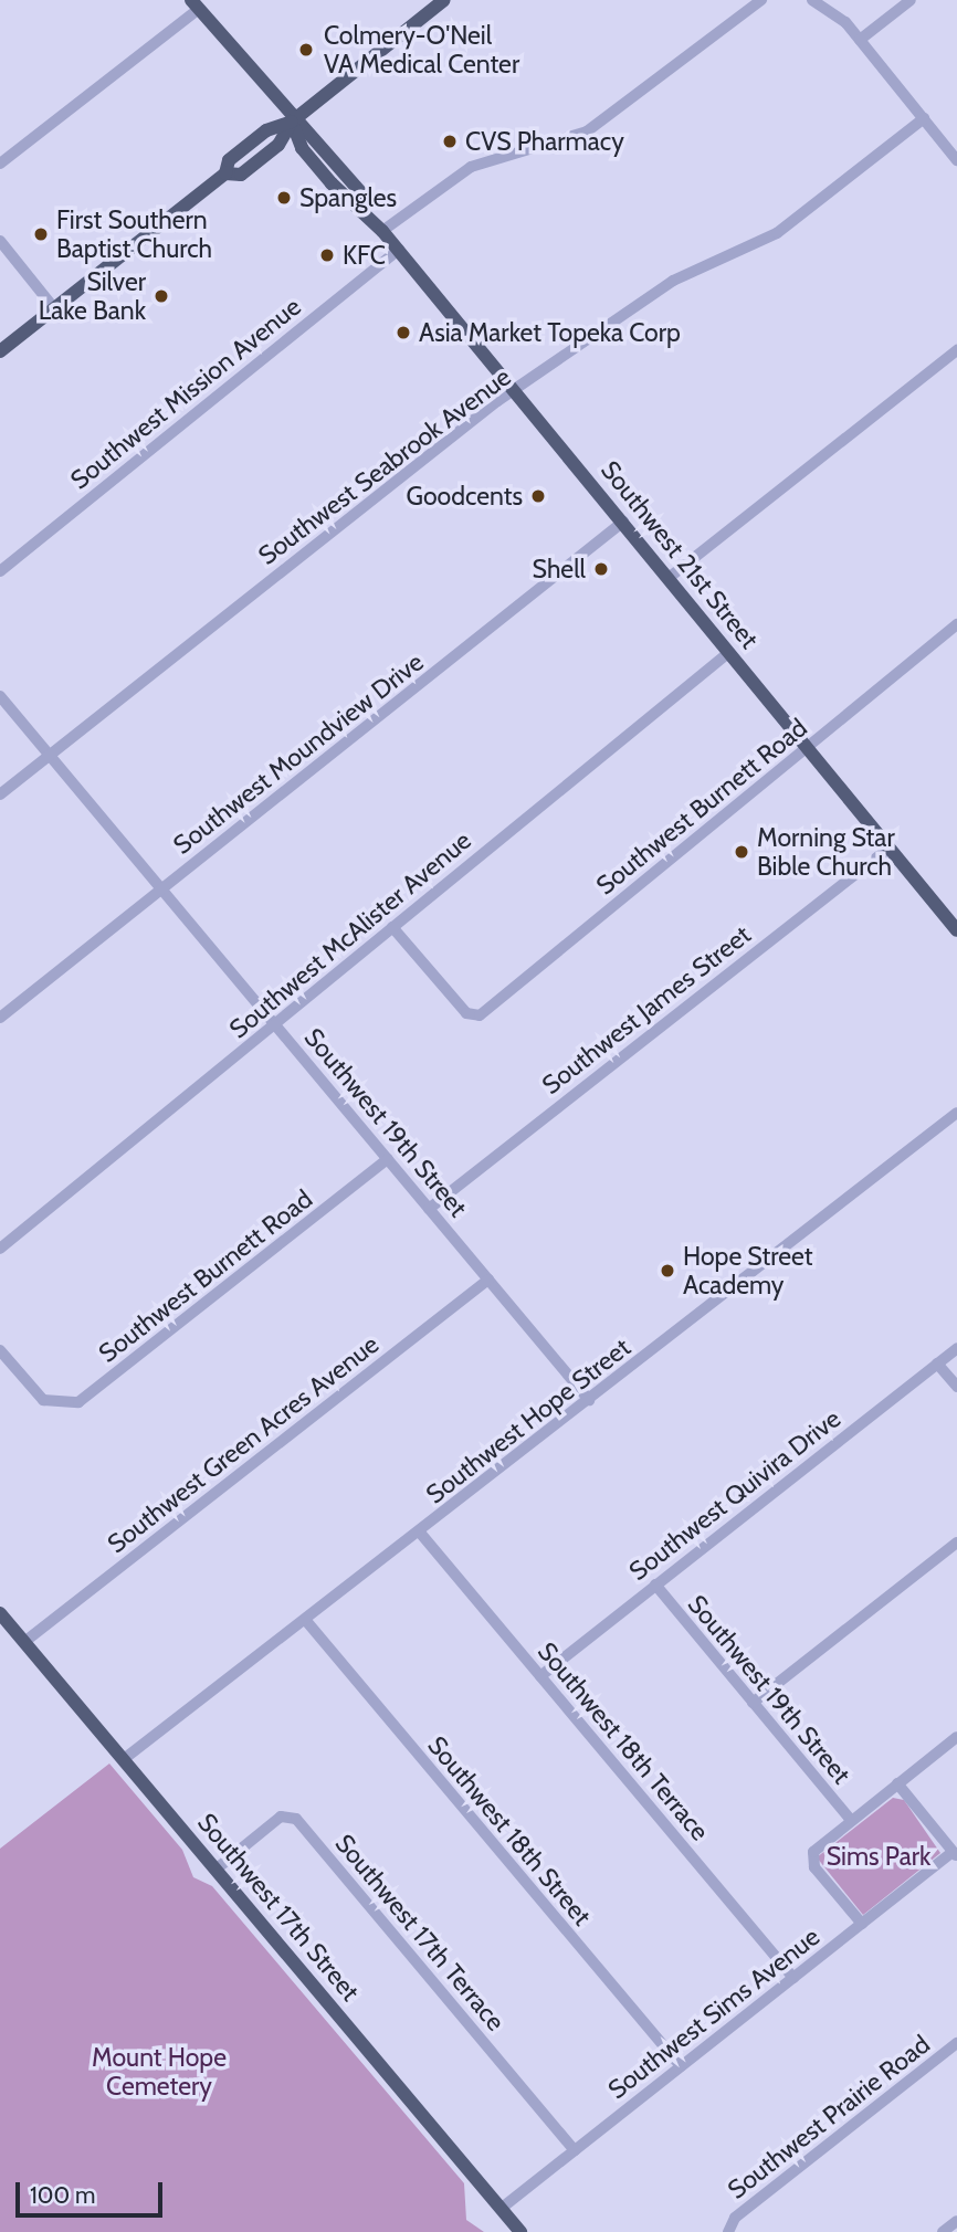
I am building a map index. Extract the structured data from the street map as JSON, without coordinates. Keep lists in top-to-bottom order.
{
  "streets": {
    "main road": ["Southwest 21st Street", "Southwest 17th Street"],
    "street": [
      "Southwest Mission Avenue",
      "Southwest Seabrook Avenue",
      "Southwest Moundview Drive",
      "Southwest Burnett Road",
      "Southwest McAlister Avenue",
      "Southwest James Street",
      "Southwest 19th Street",
      "Southwest Hope Street",
      "Southwest Green Acres Avenue",
      "Southwest Quivira Drive",
      "Southwest 18th Terrace",
      "Southwest 18th Street",
      "Southwest 17th Terrace",
      "Southwest Sims Avenue",
      "Southwest Prairie Road"
    ]
  },
  "crossings": [
    ["Southwest Mission Avenue", "Southwest 21st Street"],
    ["Southwest Seabrook Avenue", "Southwest 21st Street"],
    ["Southwest Seabrook Avenue", "Southwest 19th Street"],
    ["Southwest 21st Street", "Southwest Moundview Drive"],
    ["Southwest 21st Street", "Southwest Burnett Road"],
    ["Southwest 21st Street", "Southwest McAlister Avenue"],
    ["Southwest 21st Street", "Southwest James Street"],
    ["Southwest Moundview Drive", "Southwest 19th Street"],
    ["Southwest Burnett Road", "Southwest McAlister Avenue"],
    ["Southwest Burnett Road", "Southwest 19th Street"],
    ["Southwest McAlister Avenue", "Southwest 19th Street"],
    ["Southwest James Street", "Southwest 19th Street"],
    ["Southwest 19th Street", "Southwest Hope Street"],
    ["Southwest 19th Street", "Southwest Green Acres Avenue"],
    ["Southwest 19th Street", "Southwest Quivira Drive"],
    ["Southwest Hope Street", "Southwest 18th Terrace"],
    ["Southwest Hope Street", "Southwest 18th Street"],
    ["Southwest Hope Street", "Southwest 17th Street"],
    ["Southwest Green Acres Avenue", "Southwest 17th Street"],
    ["Southwest Quivira Drive", "Southwest 18th Terrace"],
    ["Southwest 18th Terrace", "Southwest Sims Avenue"],
    ["Southwest 18th Street", "Southwest Sims Avenue"],
    ["Southwest 17th Street", "Southwest 17th Terrace"],
    ["Southwest 17th Street", "Southwest Sims Avenue"],
    ["Southwest 17th Terrace", "Southwest Sims Avenue"]
  ],
  "parks": ["Sims Park", "Mount Hope Cemetery"],
  "places": [
    "Colmery-O'Neil VA Medical Center",
    "CVS Pharmacy",
    "Spangles",
    "First Southern Baptist Church",
    "KFC",
    "Silver Lake Bank",
    "Asia Market Topeka Corp",
    "Goodcents",
    "Shell",
    "Morning Star Bible Church",
    "Hope Street Academy"
  ],
  "scale_bar": "100 m"
}
